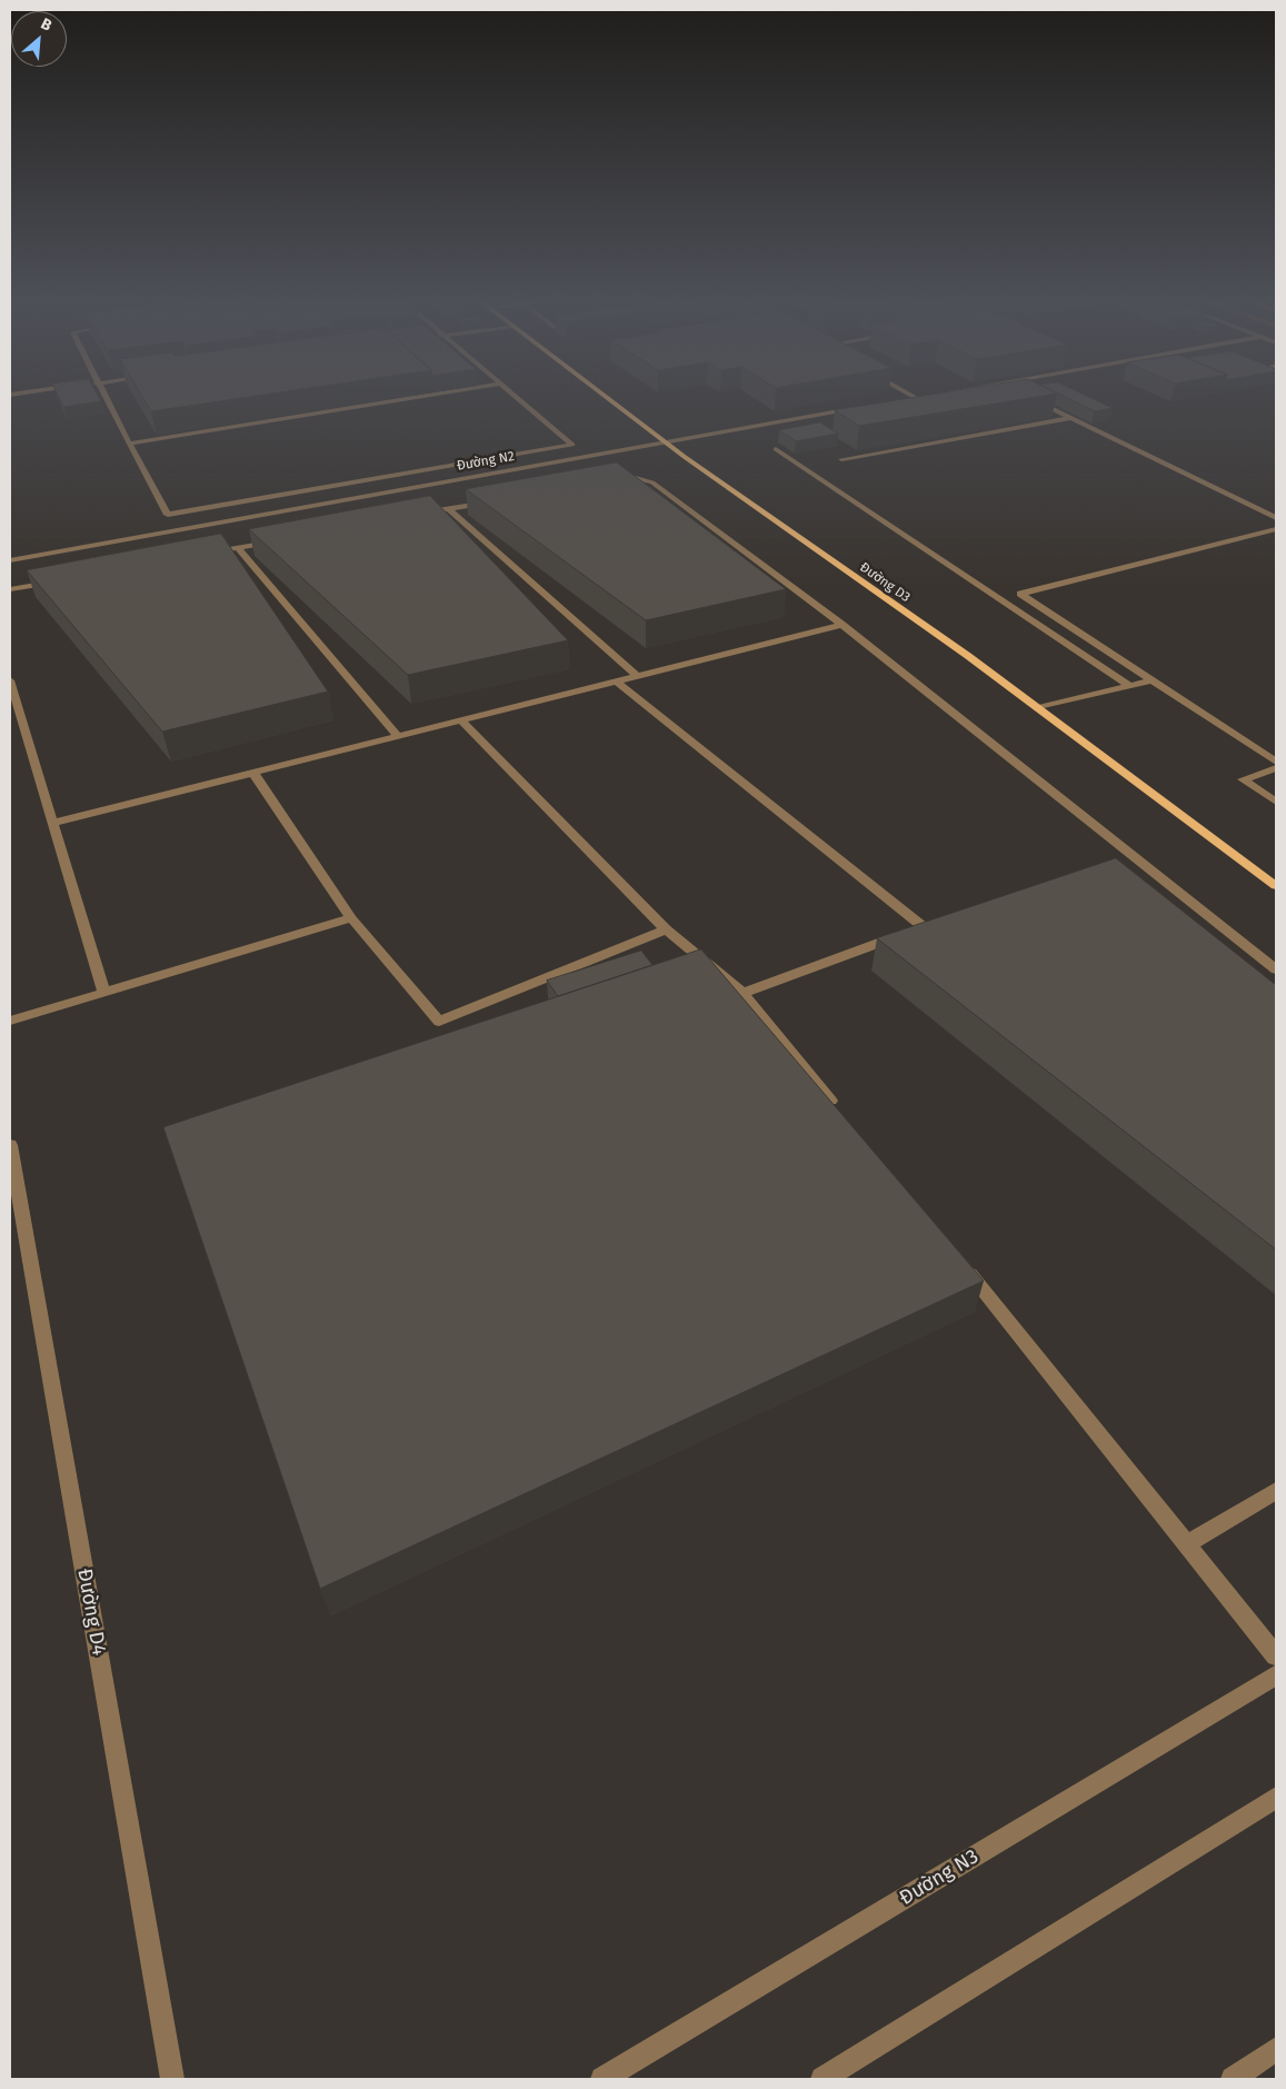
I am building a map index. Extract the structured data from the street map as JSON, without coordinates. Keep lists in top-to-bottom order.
{
  "streets": {
    "main road": ["Đường D3"],
    "street": ["Đường N2", "Đường D4", "Đường N3"]
  },
  "crossings": [
    ["Đường N2", "Đường D3"]
  ],
  "north": "top right"
}
